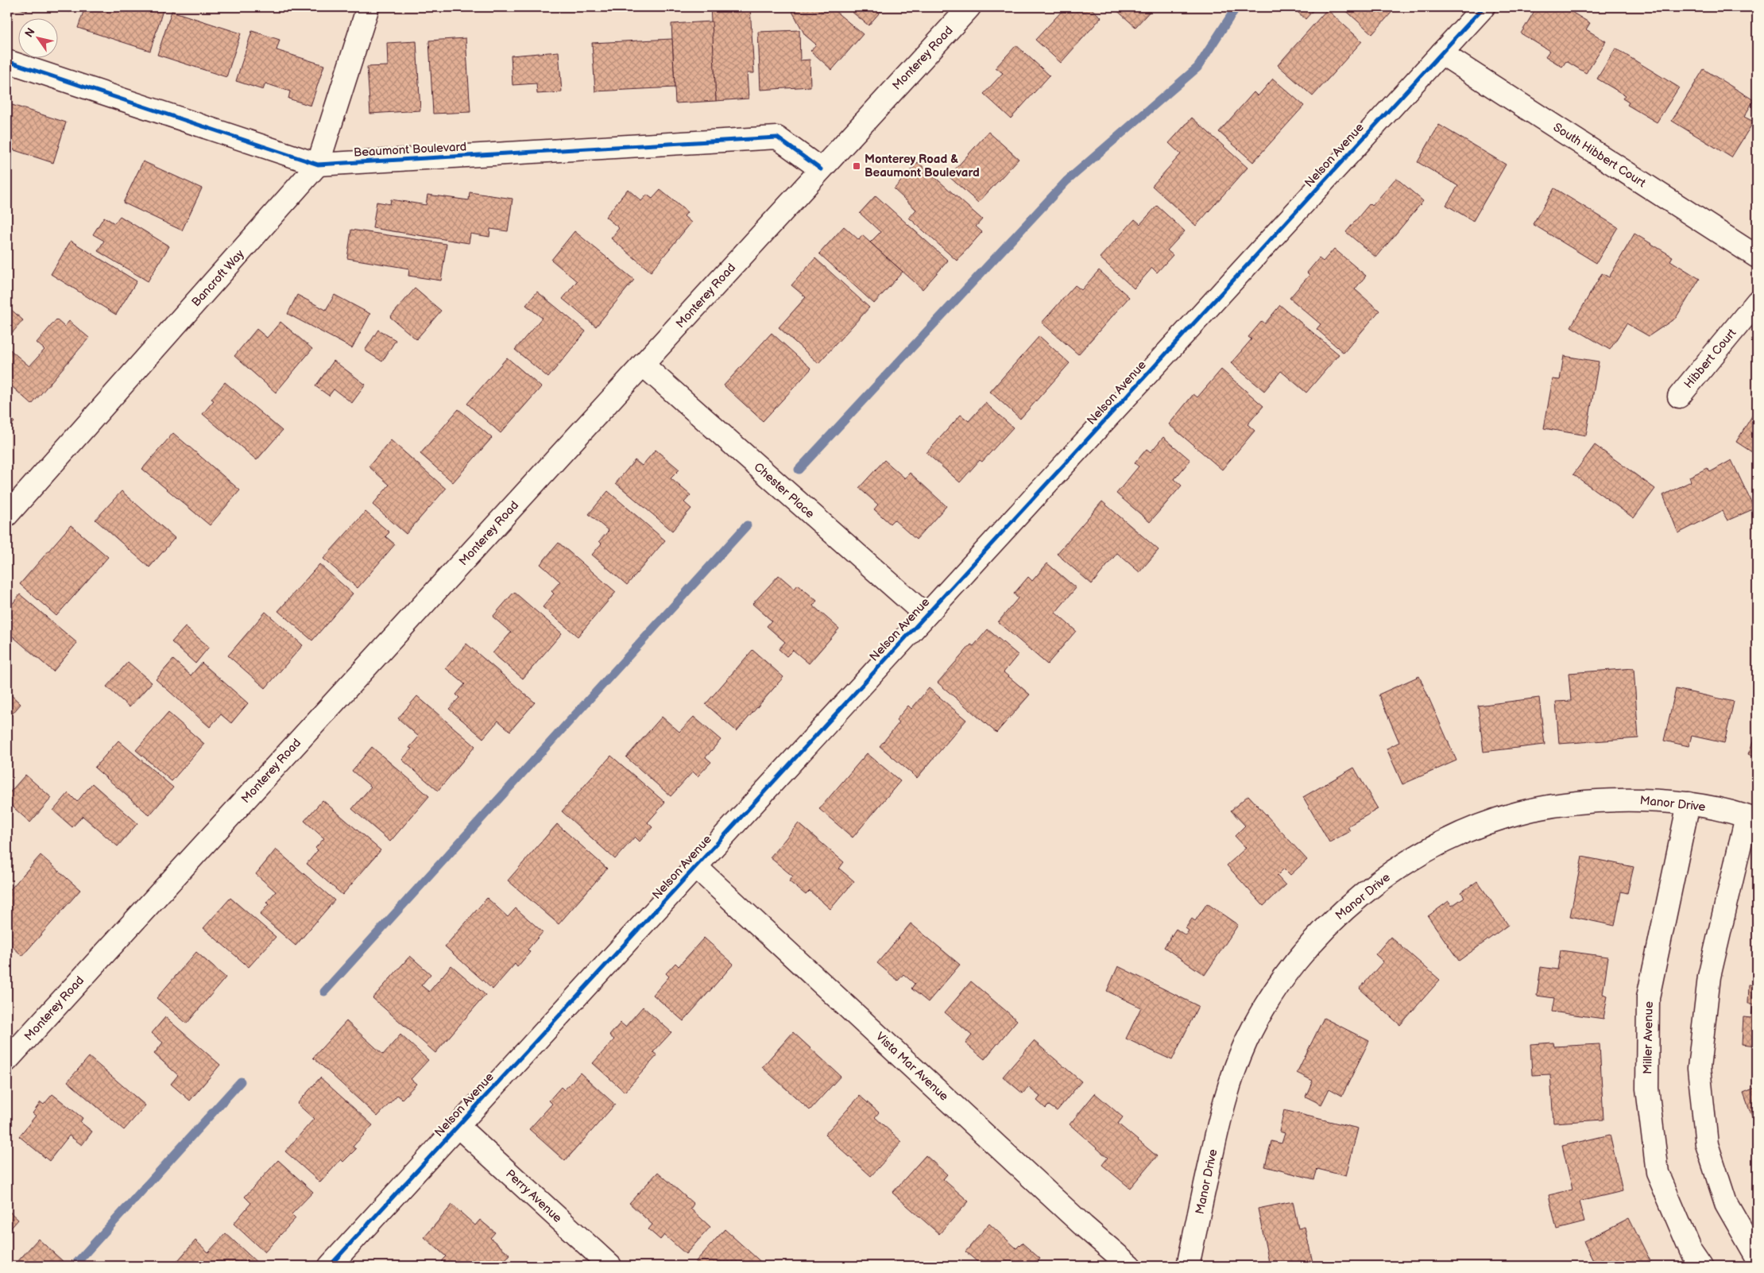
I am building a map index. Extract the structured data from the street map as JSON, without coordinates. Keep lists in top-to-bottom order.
{
  "streets": {
    "street": [
      "Monterey Road",
      "Beaumont Boulevard",
      "Nelson Avenue",
      "South Hibbert Court",
      "Bancroft Way",
      "Hibbert Court",
      "Chester Place",
      "Manor Drive",
      "Miller Avenue",
      "Vista Mar Avenue",
      "Perry Avenue"
    ]
  },
  "crossings": [
    ["Monterey Road", "Beaumont Boulevard"],
    ["Monterey Road", "Chester Place"],
    ["Beaumont Boulevard", "Bancroft Way"],
    ["Nelson Avenue", "South Hibbert Court"],
    ["Nelson Avenue", "Chester Place"],
    ["Nelson Avenue", "Vista Mar Avenue"],
    ["Nelson Avenue", "Perry Avenue"],
    ["Manor Drive", "Miller Avenue"]
  ],
  "places": {
    "transit": ["Monterey Road & Beaumont Boulevard"]
  },
  "north": "top left"
}
